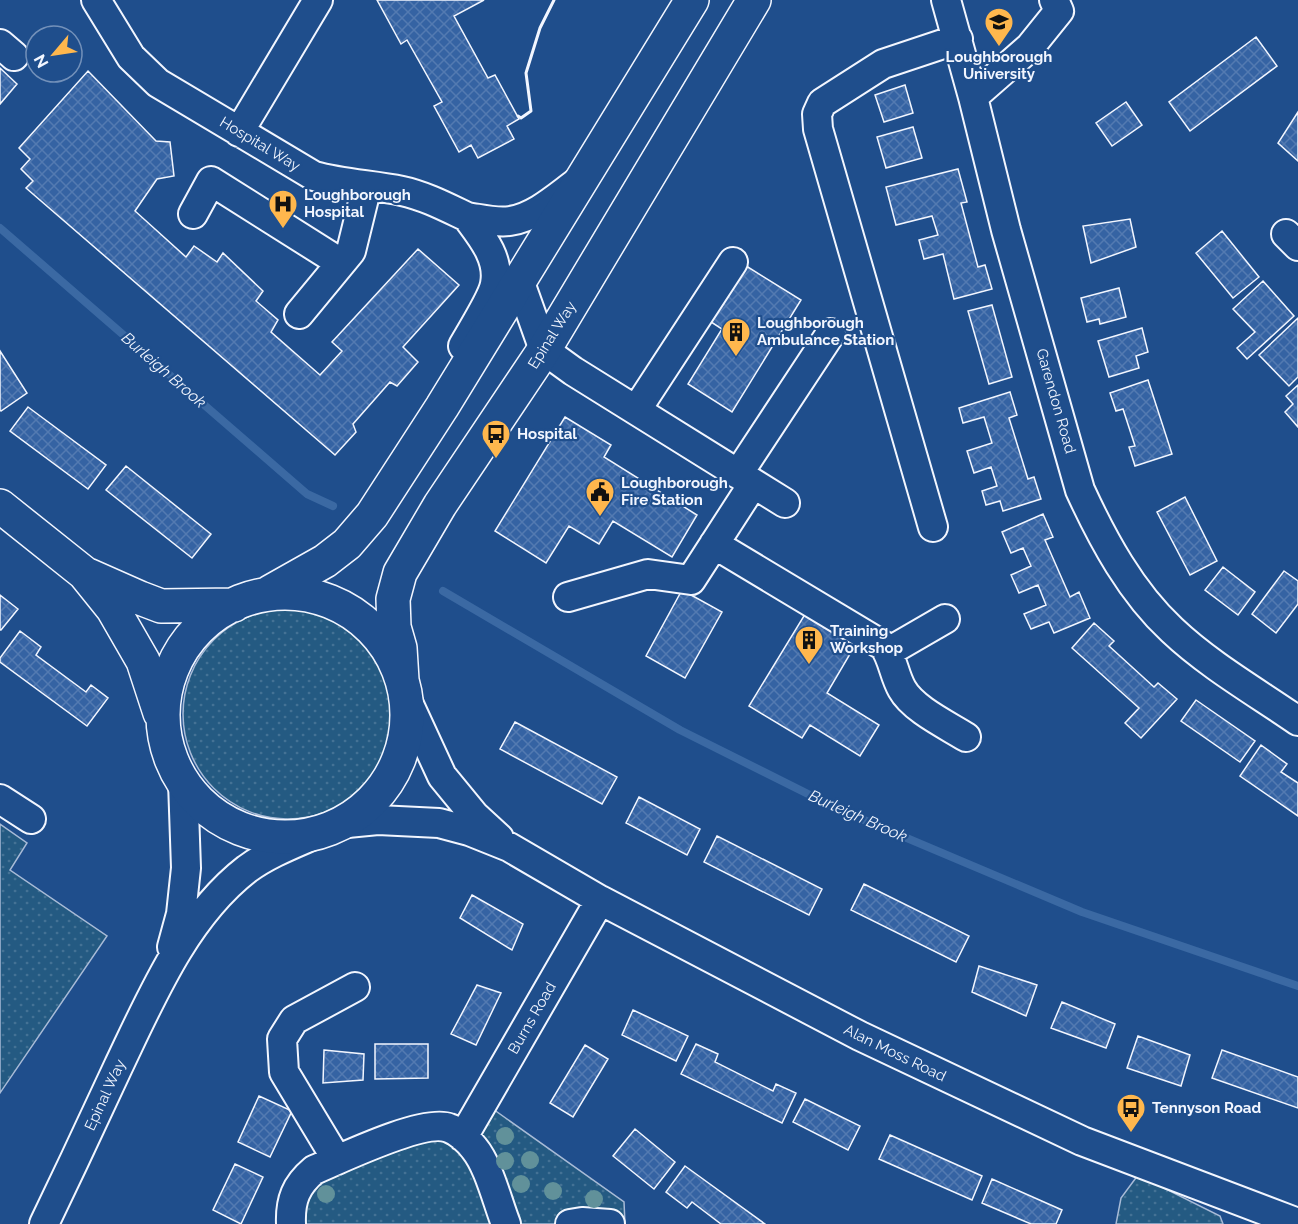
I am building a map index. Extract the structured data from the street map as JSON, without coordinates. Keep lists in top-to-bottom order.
{
  "streets": {
    "main road": ["Epinal Way"],
    "street": [
      "Hospital Way",
      "Garendon Road",
      "Burns Road",
      "Alan Moss Road"
    ]
  },
  "crossings": [
    ["Epinal Way", "Alan Moss Road"],
    ["Burns Road", "Alan Moss Road"]
  ],
  "water": ["Burleigh Brook"],
  "places": {
    "school or university": ["Loughborough University"],
    "hospital": ["Loughborough Hospital"],
    "building": ["Loughborough Ambulance Station", "Training Workshop"],
    "bus stop": ["Hospital", "Tennyson Road"],
    "public building": ["Loughborough Fire Station"]
  },
  "north": "bottom left"
}
